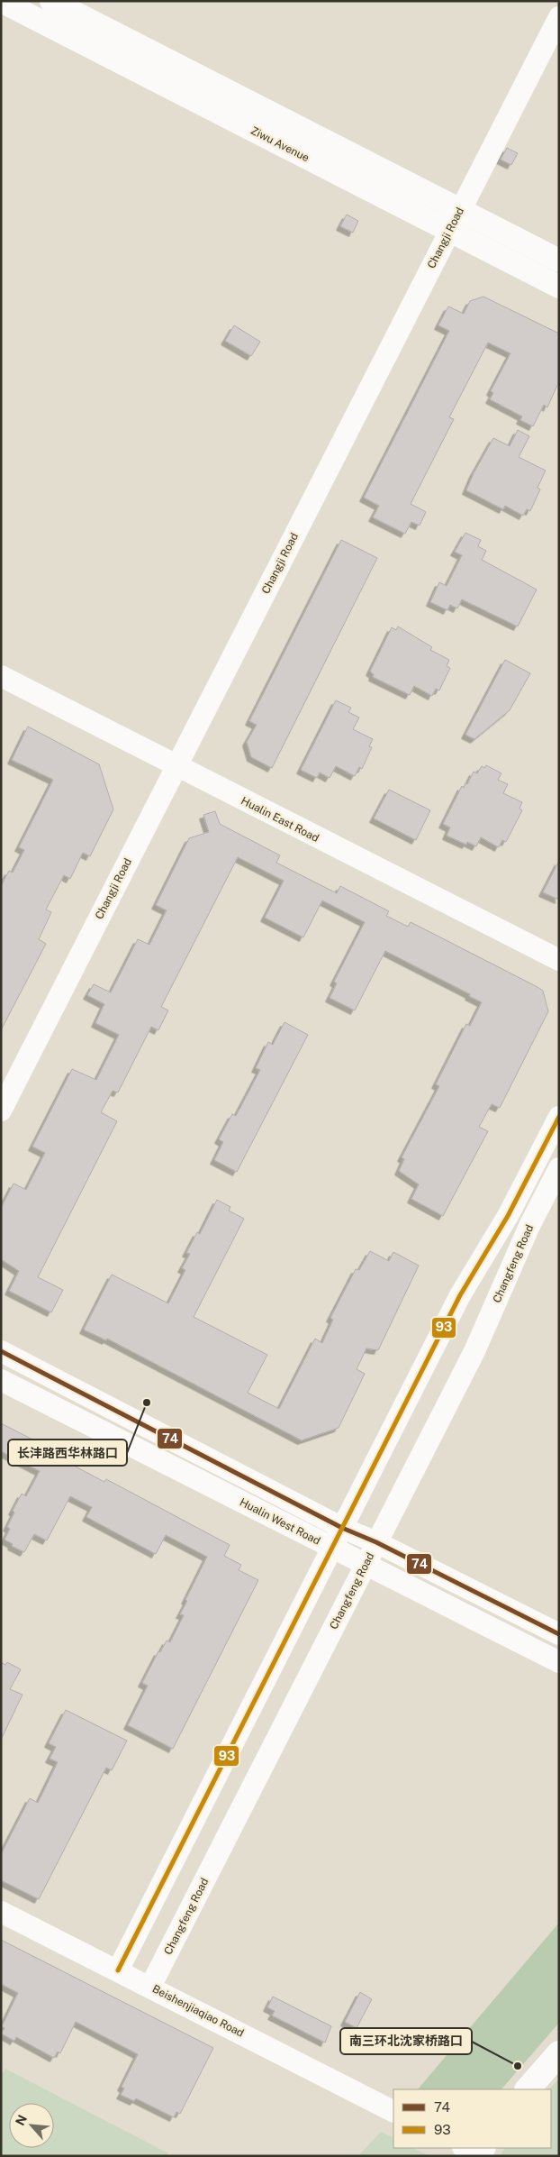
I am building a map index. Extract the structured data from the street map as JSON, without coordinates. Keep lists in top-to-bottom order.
{
  "streets": {
    "main road": ["Ziwu Avenue"],
    "street": [
      "Changji Road",
      "Hualin East Road",
      "Changfeng Road",
      "Hualin West Road",
      "Beishenjiaqiao Road"
    ]
  },
  "crossings": [
    ["Ziwu Avenue", "Changji Road"],
    ["Changji Road", "Hualin East Road"],
    ["Changfeng Road", "Hualin West Road"],
    ["Changfeng Road", "Beishenjiaqiao Road"]
  ],
  "places": ["长沣路西华林路口", "南三环北沈家桥路口"],
  "lines": ["transit line 93", "transit line 74"],
  "legend": ["74", "93"],
  "north": "top left"
}
